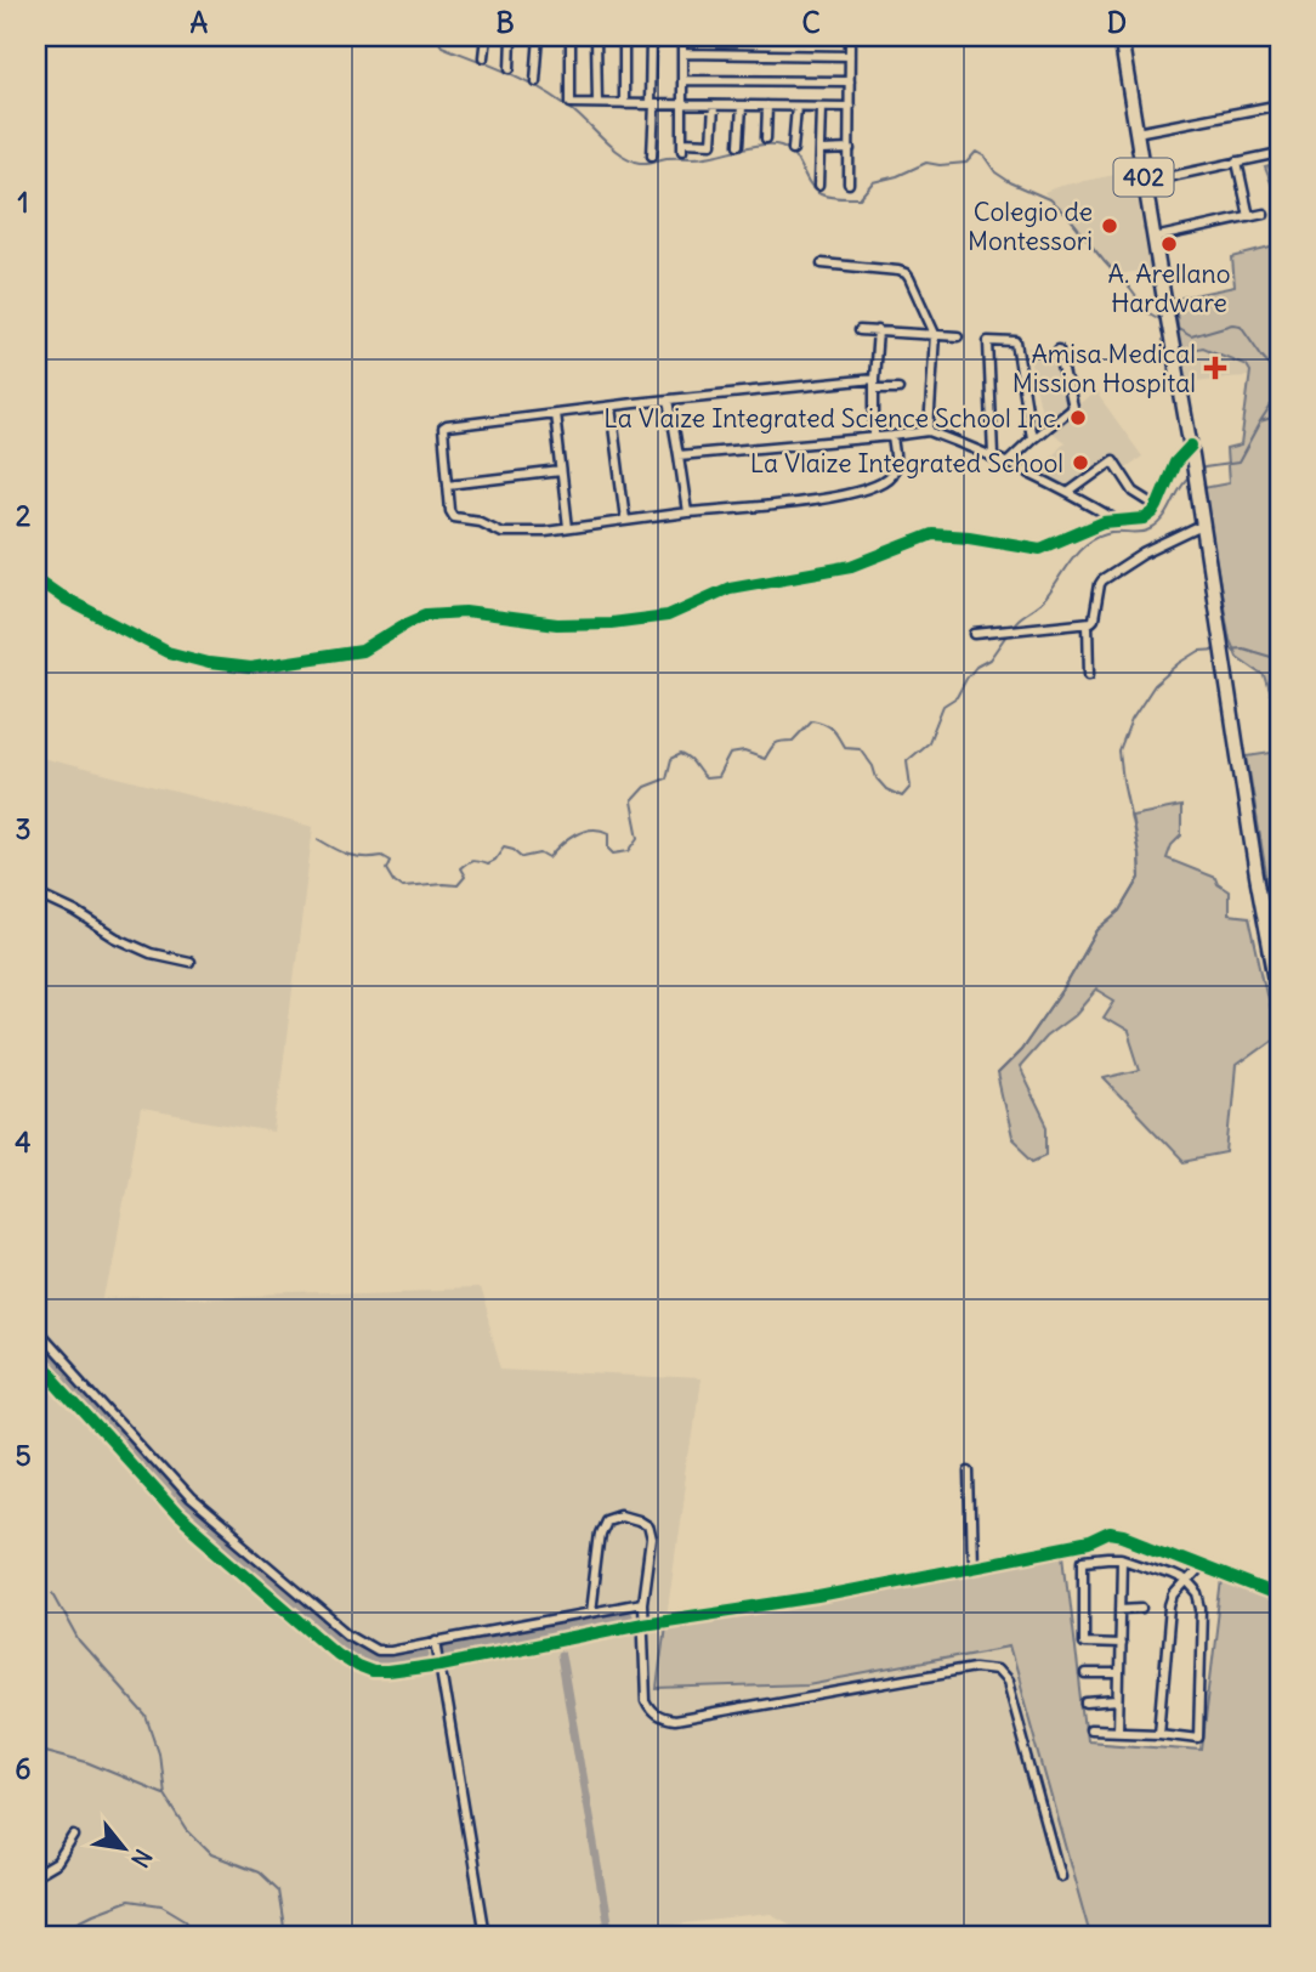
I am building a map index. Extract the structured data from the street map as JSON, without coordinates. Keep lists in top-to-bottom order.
{
  "streets": {
    "main road": ["402"]
  },
  "places": {
    "other": [
      "Colegio de Montessori",
      "A. Arellano Hardware",
      "La Vlaize Integrated Science School Inc.",
      "La Vlaize Integrated School"
    ],
    "health": ["Amisa Medical Mission Hospital"]
  },
  "north": "bottom right",
  "grid": {
    "columns": [
      "A",
      "B",
      "C",
      "D"
    ],
    "rows": [
      "1",
      "2",
      "3",
      "4",
      "5",
      "6"
    ]
  }
}
